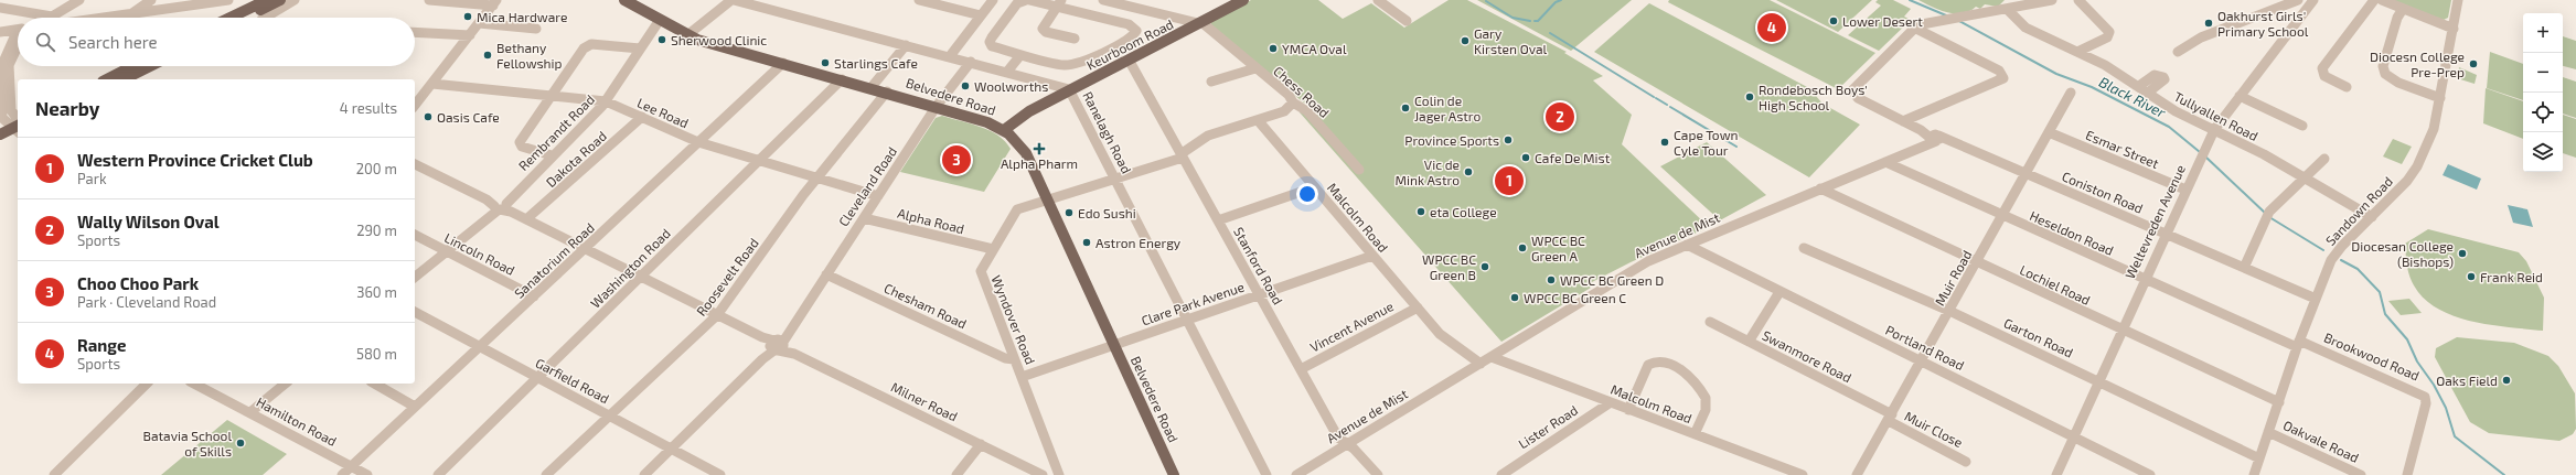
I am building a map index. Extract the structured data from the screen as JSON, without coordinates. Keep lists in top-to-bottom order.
{
  "streets": {
    "main road": ["Keurboom Road", "Belvedere Road"],
    "street": [
      "Chess Road",
      "Lee Road",
      "Tullyallen Road",
      "Rembrandt Road",
      "Ranelagh Road",
      "Esmar Street",
      "Dakota Road",
      "Cleveland Road",
      "Coniston Road",
      "Sandown Road",
      "Malcolm Road",
      "Alpha Road",
      "Weltevreden Avenue",
      "Heseldon Road",
      "Avenue de Mist",
      "Lincoln Road",
      "Sanatorium Road",
      "Stanford Road",
      "Washington Road",
      "Roosevelt Road",
      "Muir Road",
      "Lochiel Road",
      "Clare Park Avenue",
      "Chesham Road",
      "Wyndover Road",
      "Vincent Avenue",
      "Garton Road",
      "Portland Road",
      "Swanmore Road",
      "Brookwood Road",
      "Garfield Road",
      "Milner Road",
      "Hamilton Road",
      "Lister Road",
      "Muir Close",
      "Oakvale Road"
    ]
  },
  "crossings": [
    ["Keurboom Road", "Chess Road"],
    ["Keurboom Road", "Belvedere Road"],
    ["Keurboom Road", "Ranelagh Road"],
    ["Keurboom Road", "Stanford Road"],
    ["Chess Road", "Wyndover Road"],
    ["Belvedere Road", "Rembrandt Road"],
    ["Belvedere Road", "Cleveland Road"],
    ["Belvedere Road", "Sanatorium Road"],
    ["Belvedere Road", "Washington Road"],
    ["Belvedere Road", "Roosevelt Road"],
    ["Belvedere Road", "Clare Park Avenue"],
    ["Belvedere Road", "Wyndover Road"],
    ["Lee Road", "Rembrandt Road"],
    ["Lee Road", "Dakota Road"],
    ["Lee Road", "Cleveland Road"],
    ["Lee Road", "Sanatorium Road"],
    ["Lee Road", "Washington Road"],
    ["Lee Road", "Roosevelt Road"],
    ["Tullyallen Road", "Sandown Road"],
    ["Tullyallen Road", "Weltevreden Avenue"],
    ["Rembrandt Road", "Milner Road"],
    ["Ranelagh Road", "Cleveland Road"],
    ["Ranelagh Road", "Clare Park Avenue"],
    ["Ranelagh Road", "Wyndover Road"],
    ["Esmar Street", "Weltevreden Avenue"],
    ["Esmar Street", "Muir Road"],
    ["Dakota Road", "Milner Road"],
    ["Cleveland Road", "Alpha Road"],
    ["Cleveland Road", "Chesham Road"],
    ["Cleveland Road", "Garfield Road"],
    ["Cleveland Road", "Milner Road"],
    ["Coniston Road", "Sandown Road"],
    ["Coniston Road", "Weltevreden Avenue"],
    ["Coniston Road", "Avenue de Mist"],
    ["Coniston Road", "Muir Road"],
    ["Sandown Road", "Heseldon Road"],
    ["Sandown Road", "Lochiel Road"],
    ["Sandown Road", "Garton Road"],
    ["Sandown Road", "Brookwood Road"],
    ["Sandown Road", "Oakvale Road"],
    ["Malcolm Road", "Avenue de Mist"],
    ["Malcolm Road", "Clare Park Avenue"],
    ["Malcolm Road", "Wyndover Road"],
    ["Malcolm Road", "Vincent Avenue"],
    ["Malcolm Road", "Lister Road"],
    ["Alpha Road", "Wyndover Road"],
    ["Weltevreden Avenue", "Heseldon Road"],
    ["Weltevreden Avenue", "Lochiel Road"],
    ["Weltevreden Avenue", "Garton Road"],
    ["Weltevreden Avenue", "Portland Road"],
    ["Heseldon Road", "Avenue de Mist"],
    ["Heseldon Road", "Muir Road"],
    ["Heseldon Road", "Brookwood Road"],
    ["Avenue de Mist", "Stanford Road"],
    ["Avenue de Mist", "Lochiel Road"],
    ["Avenue de Mist", "Portland Road"],
    ["Lincoln Road", "Sanatorium Road"],
    ["Sanatorium Road", "Garfield Road"],
    ["Sanatorium Road", "Milner Road"],
    ["Sanatorium Road", "Hamilton Road"],
    ["Stanford Road", "Clare Park Avenue"],
    ["Stanford Road", "Wyndover Road"],
    ["Stanford Road", "Vincent Avenue"],
    ["Washington Road", "Garfield Road"],
    ["Washington Road", "Milner Road"],
    ["Roosevelt Road", "Garfield Road"],
    ["Roosevelt Road", "Milner Road"],
    ["Muir Road", "Lochiel Road"],
    ["Muir Road", "Garton Road"],
    ["Muir Road", "Portland Road"],
    ["Muir Road", "Swanmore Road"],
    ["Muir Road", "Muir Close"],
    ["Clare Park Avenue", "Wyndover Road"],
    ["Chesham Road", "Wyndover Road"],
    ["Swanmore Road", "Muir Close"]
  ],
  "water": ["Black River"],
  "places": {
    "other": [
      "Mica Hardware",
      "Lower Desert",
      "Oakhurst Girls' Primary School",
      "Sherwood Clinic",
      "Gary Kirsten Oval",
      "YMCA Oval",
      "Bethany Fellowship",
      "Starlings Cafe",
      "Diocesn College Pre-Prep",
      "Woolworths",
      "Rondebosch Boys' High School",
      "Colin de Jager Astro",
      "Oasis Cafe",
      "Province Sports",
      "Cape Town Cyle Tour",
      "Cafe De Mist",
      "Vic de Mink Astro",
      "eta College",
      "Edo Sushi",
      "Astron Energy",
      "WPCC BC Green A",
      "Diocesan College (Bishops)",
      "WPCC BC Green B",
      "Frank Reid",
      "WPCC BC Green D",
      "WPCC BC Green C",
      "Oaks Field",
      "Batavia School of Skills"
    ],
    "health": ["Alpha Pharm"]
  },
  "page": {
    "pins": [
      "4",
      "2",
      "3",
      "1"
    ],
    "map_buttons": ["+", "−"],
    "search": "Search here",
    "heading": ["Nearby", "4 results"],
    "list": [
      {
        "mark": "1",
        "name": "Western Province Cricket Club",
        "note": "Park",
        "value": "200 m"
      },
      {
        "mark": "2",
        "name": "Wally Wilson Oval",
        "note": "Sports",
        "value": "290 m"
      },
      {
        "mark": "3",
        "name": "Choo Choo Park",
        "note": "Park · Cleveland Road",
        "value": "360 m"
      },
      {
        "mark": "4",
        "name": "Range",
        "note": "Sports",
        "value": "580 m"
      }
    ]
  }
}
